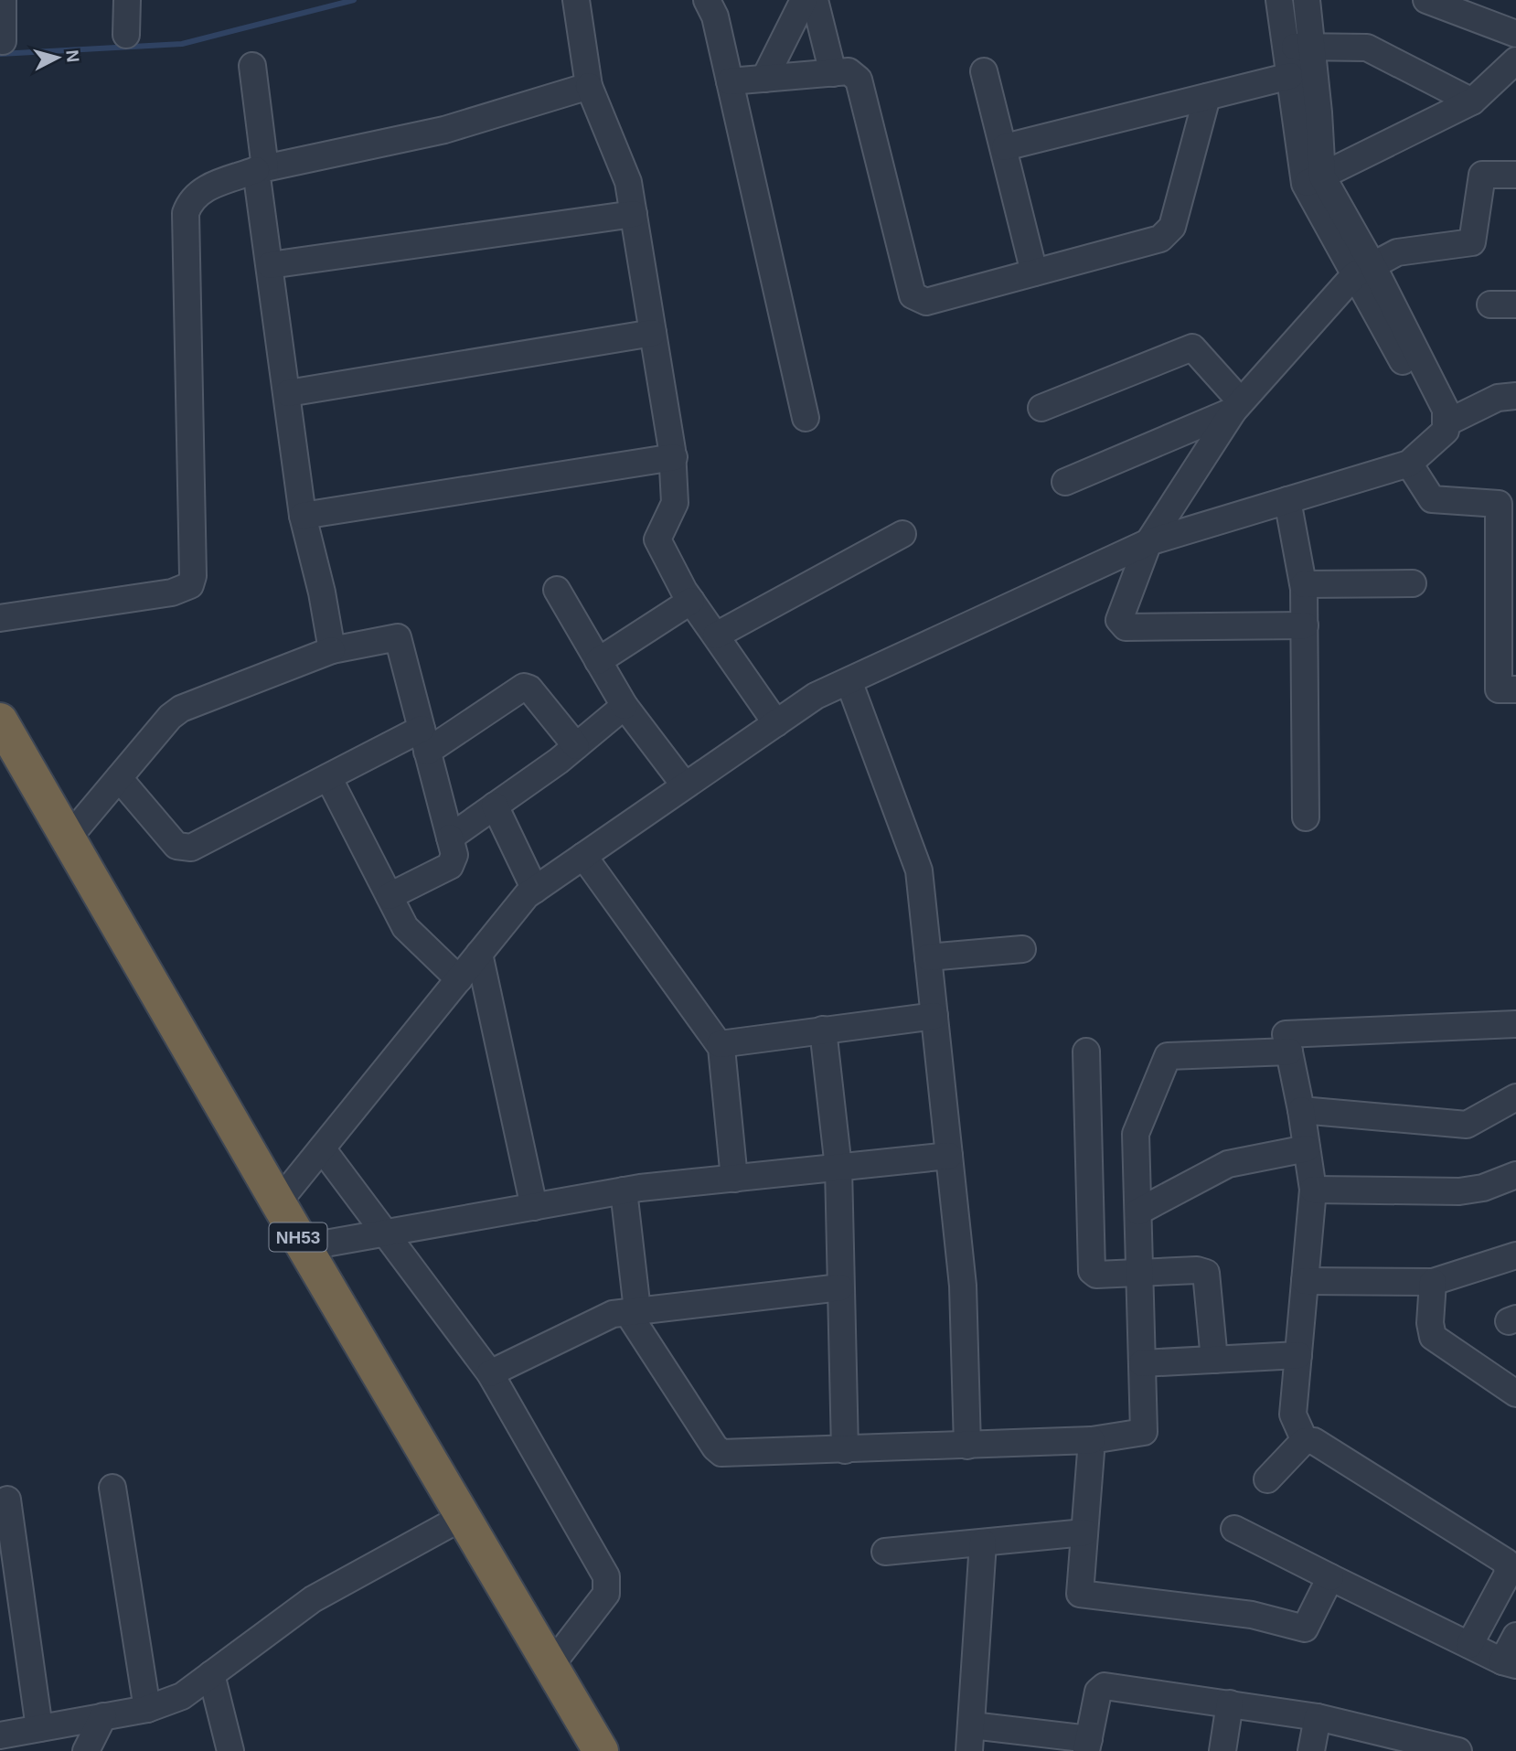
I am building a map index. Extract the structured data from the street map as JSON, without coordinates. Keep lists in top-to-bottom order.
{
  "streets": {
    "highway": ["NH53"]
  },
  "north": "right"
}
